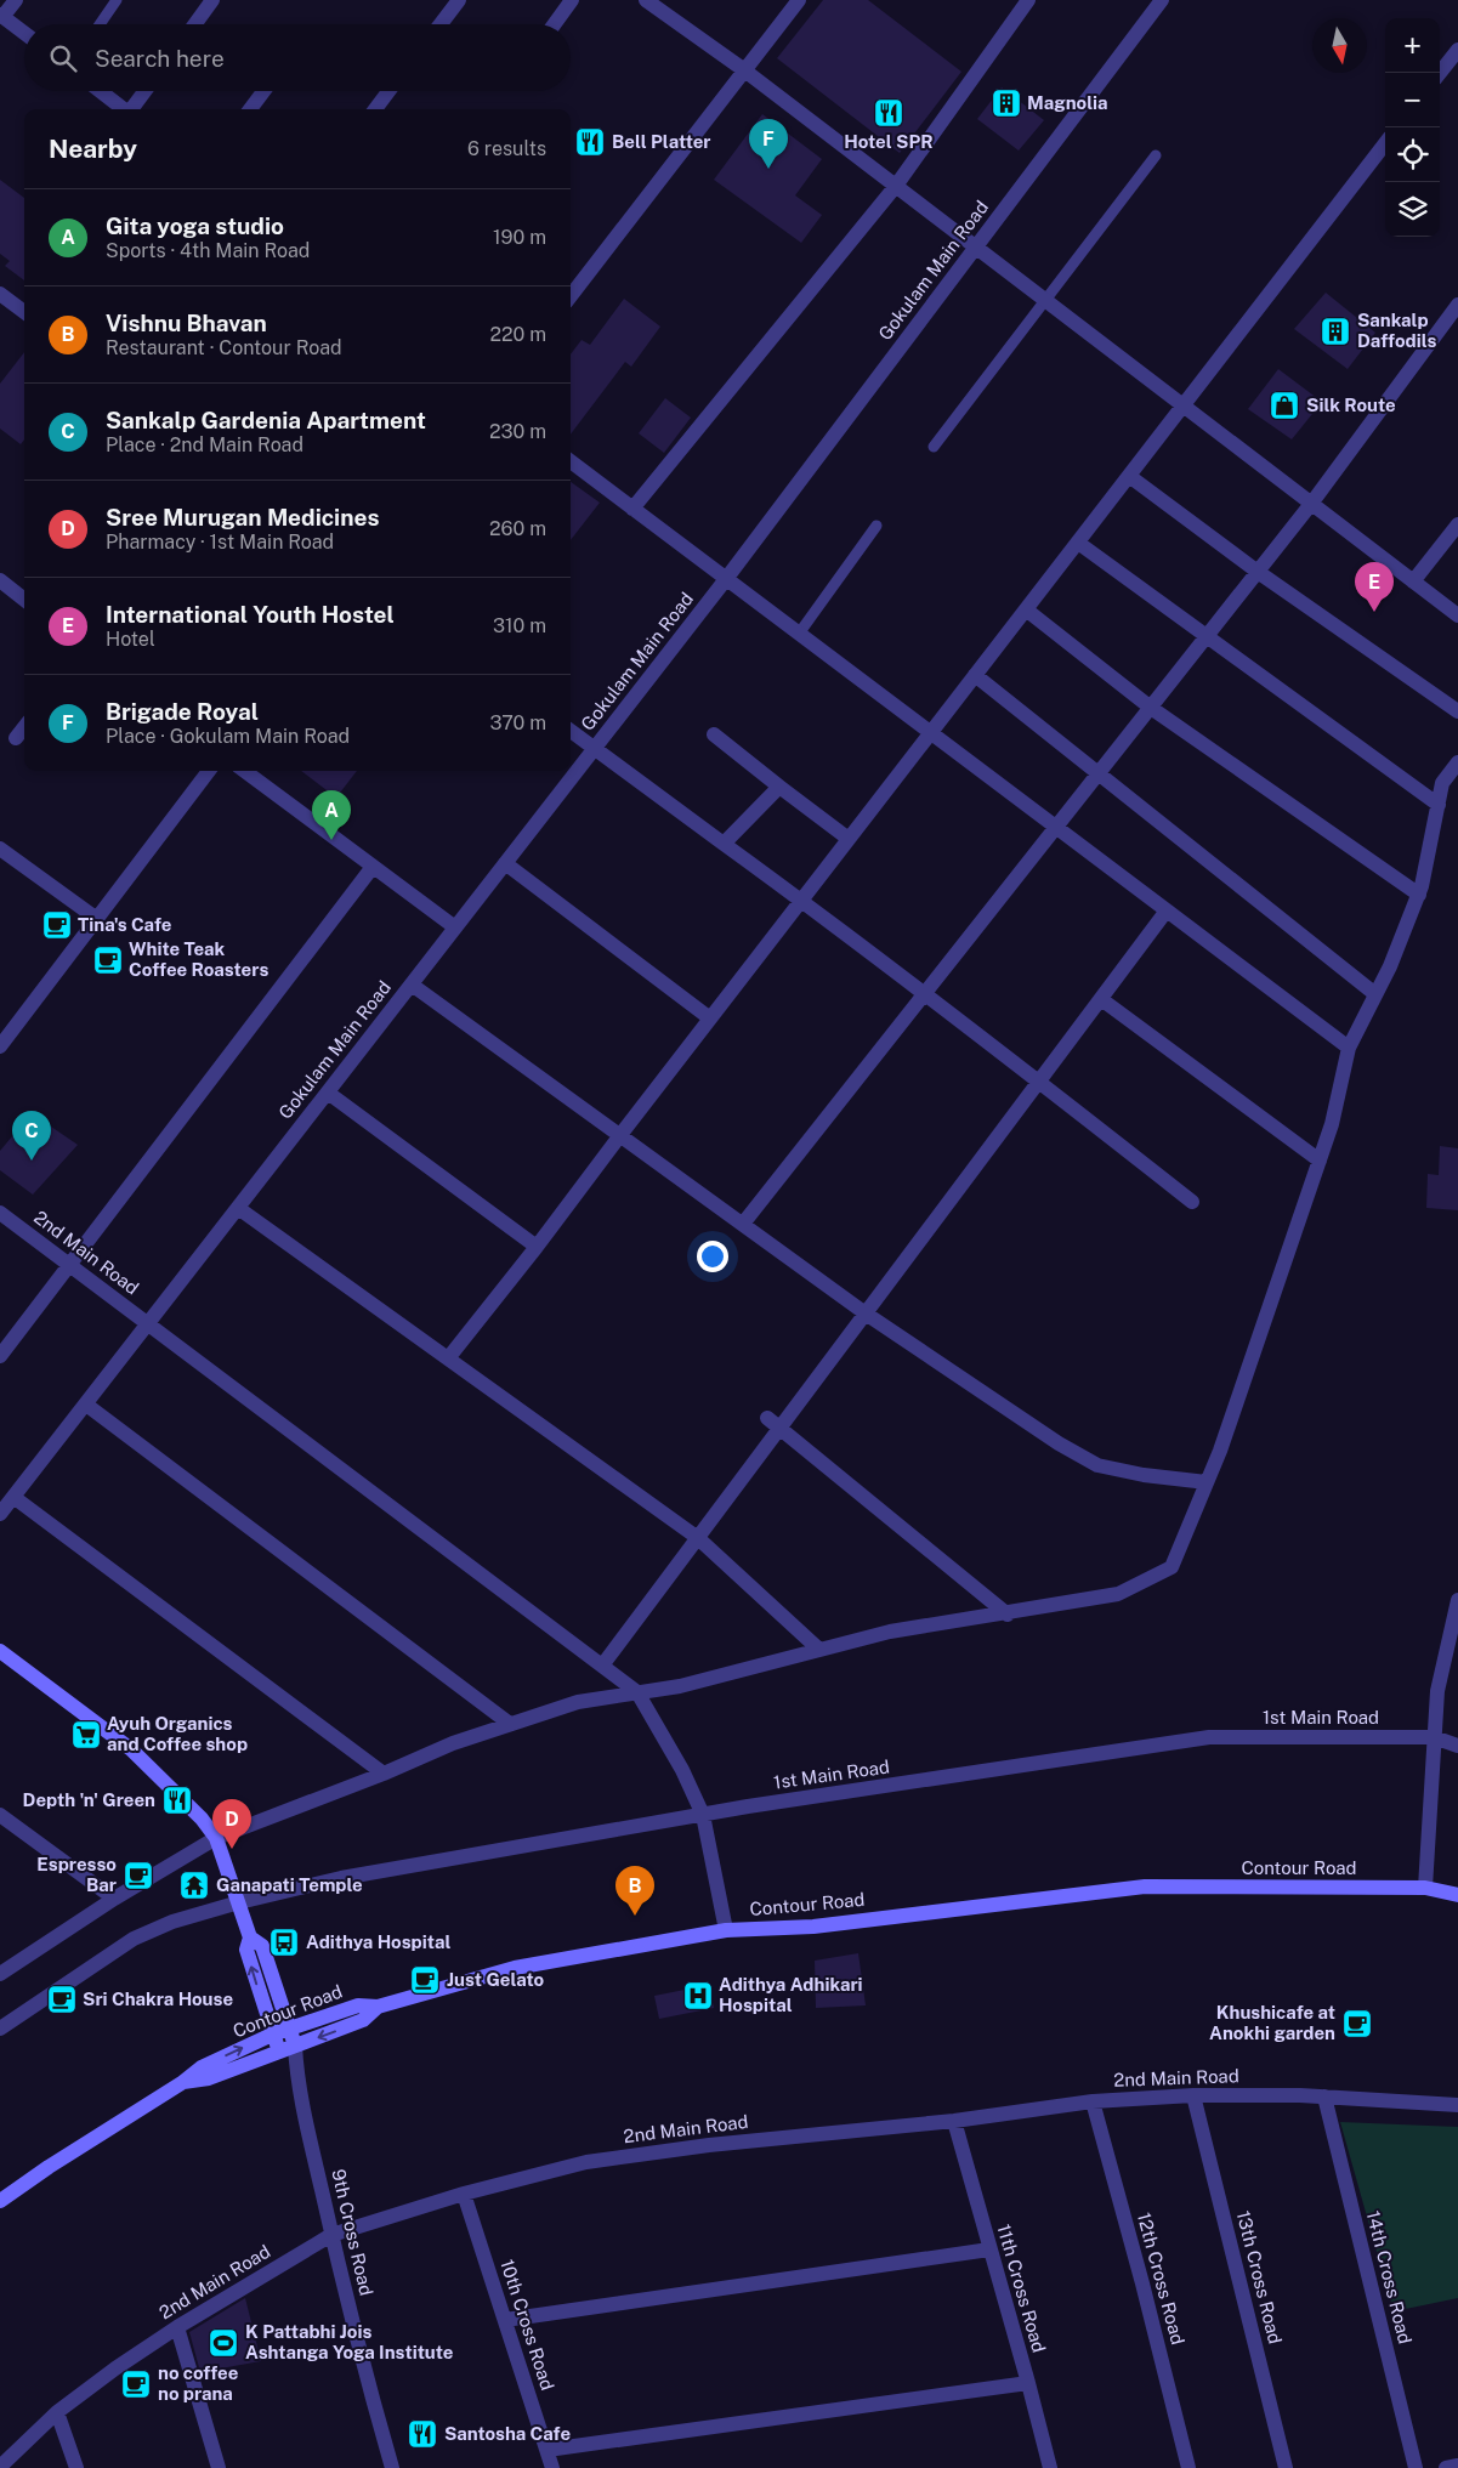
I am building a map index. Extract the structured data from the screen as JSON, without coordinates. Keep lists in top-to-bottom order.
{
  "streets": {
    "main road": ["Contour Road"],
    "street": [
      "Gokulam Main Road",
      "2nd Main Road",
      "1st Main Road",
      "9th Cross Road",
      "13th Cross Road",
      "14th Cross Road",
      "12th Cross Road",
      "11th Cross Road",
      "10th Cross Road"
    ]
  },
  "crossings": [
    ["Gokulam Main Road", "2nd Main Road"],
    ["2nd Main Road", "9th Cross Road"],
    ["2nd Main Road", "13th Cross Road"],
    ["2nd Main Road", "14th Cross Road"],
    ["2nd Main Road", "12th Cross Road"],
    ["2nd Main Road", "11th Cross Road"],
    ["2nd Main Road", "10th Cross Road"]
  ],
  "places": {
    "building": ["Magnolia", "Sankalp Daffodils"],
    "restaurant": [
      "Hotel SPR",
      "Bell Platter",
      "Depth 'n' Green",
      "Santosha Cafe"
    ],
    "shop": ["Silk Route"],
    "cafe": [
      "Tina's Cafe",
      "White Teak Coffee Roasters",
      "Espresso Bar",
      "Just Gelato",
      "Sri Chakra House",
      "Khushicafe at Anokhi garden",
      "no coffee no prana"
    ],
    "supermarket": ["Ayuh Organics and Coffee shop"],
    "temple": ["Ganapati Temple"],
    "bus stop": ["Adithya Hospital"],
    "hospital": ["Adithya Adhikari Hospital"],
    "sports": ["K Pattabhi Jois Ashtanga Yoga Institute"]
  },
  "north": "bottom",
  "page": {
    "map_buttons": ["+", "−"],
    "search": "Search here",
    "heading": ["Nearby", "6 results"],
    "pins": [
      "F",
      "E",
      "A",
      "C",
      "D",
      "B"
    ],
    "list": [
      {
        "mark": "A",
        "name": "Gita yoga studio",
        "note": "Sports · 4th Main Road",
        "value": "190 m"
      },
      {
        "mark": "B",
        "name": "Vishnu Bhavan",
        "note": "Restaurant · Contour Road",
        "value": "220 m"
      },
      {
        "mark": "C",
        "name": "Sankalp Gardenia Apartment",
        "note": "Place · 2nd Main Road",
        "value": "230 m"
      },
      {
        "mark": "D",
        "name": "Sree Murugan Medicines",
        "note": "Pharmacy · 1st Main Road",
        "value": "260 m"
      },
      {
        "mark": "E",
        "name": "International Youth Hostel",
        "note": "Hotel",
        "value": "310 m"
      },
      {
        "mark": "F",
        "name": "Brigade Royal",
        "note": "Place · Gokulam Main Road",
        "value": "370 m"
      }
    ]
  }
}
